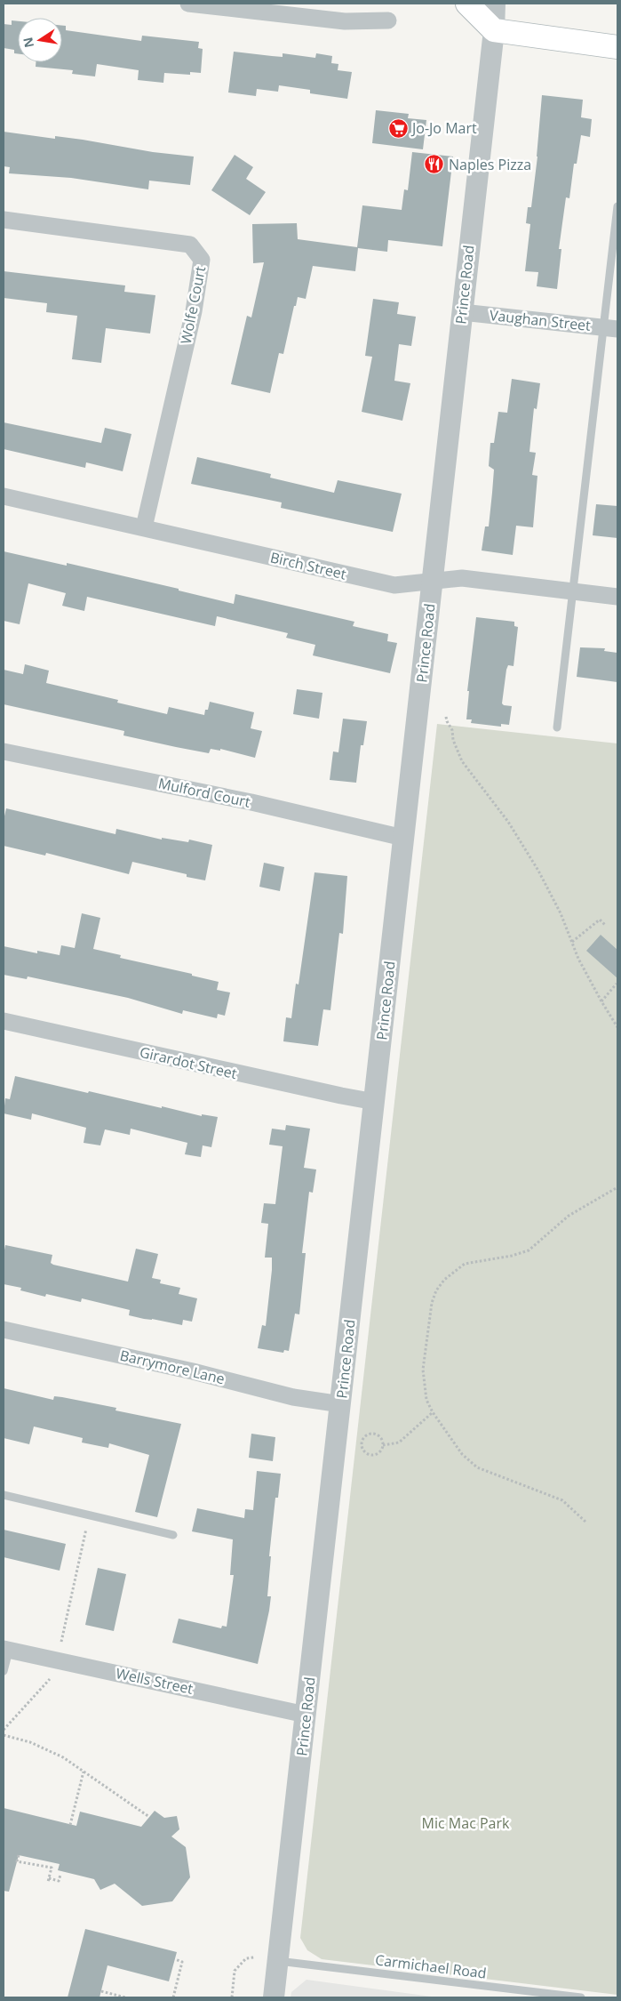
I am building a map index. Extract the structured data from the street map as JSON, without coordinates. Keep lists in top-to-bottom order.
{
  "streets": {
    "street": [
      "Prince Road",
      "Wolfe Court",
      "Vaughan Street",
      "Birch Street",
      "Mulford Court",
      "Girardot Street",
      "Barrymore Lane",
      "Wells Street"
    ],
    "lane": ["Carmichael Road"]
  },
  "crossings": [
    ["Prince Road", "Vaughan Street"],
    ["Prince Road", "Birch Street"],
    ["Prince Road", "Mulford Court"],
    ["Prince Road", "Girardot Street"],
    ["Prince Road", "Barrymore Lane"],
    ["Prince Road", "Wells Street"],
    ["Prince Road", "Carmichael Road"],
    ["Wolfe Court", "Birch Street"]
  ],
  "parks": ["Mic Mac Park"],
  "places": {
    "supermarket": ["Jo-Jo Mart"],
    "restaurant": ["Naples Pizza"]
  },
  "north": "left"
}
